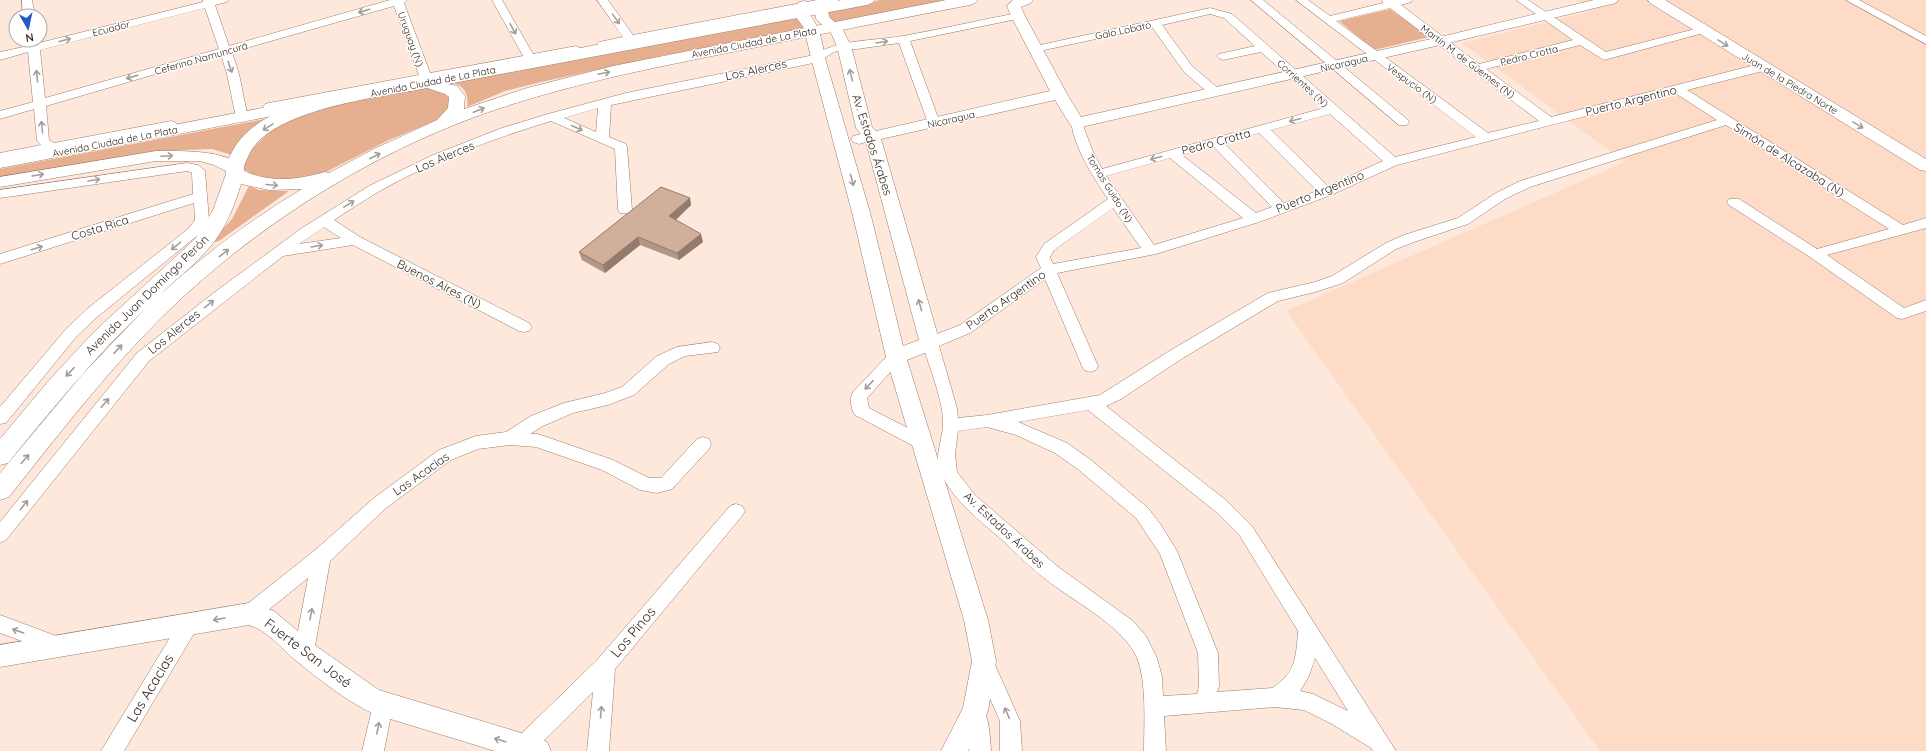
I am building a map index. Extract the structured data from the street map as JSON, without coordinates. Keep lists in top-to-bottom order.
{
  "streets": {
    "highway": ["Avenida Ciudad de La Plata", "Avenida Juan Domingo Perón"],
    "street": [
      "Ecuador",
      "Galo Lobato",
      "Uruguay (N)",
      "Pedro Crotta",
      "Ceferino Namuncurá",
      "Martín M. de Güemes (N)",
      "Nicaragua",
      "Los Alerces",
      "Corrientes (N)",
      "Vespucio (N)",
      "Juan de la Piedra Norte",
      "Puerto Argentino",
      "Av. Estados Árabes",
      "Simón de Alcazaba (N)",
      "Tomas Guido (N)",
      "Costa Rica",
      "Buenos Aires (N)",
      "Las Acacias",
      "Los Pinos",
      "Fuerte San José"
    ]
  },
  "crossings": [
    ["Galo Lobato", "Corrientes (N)"],
    ["Galo Lobato", "Tomas Guido (N)"],
    ["Uruguay (N)", "Avenida Ciudad de La Plata"],
    ["Uruguay (N)", "Ceferino Namuncurá"],
    ["Avenida Ciudad de La Plata", "Los Alerces"],
    ["Avenida Ciudad de La Plata", "Av. Estados Árabes"],
    ["Avenida Ciudad de La Plata", "Avenida Juan Domingo Perón"],
    ["Pedro Crotta", "Martín M. de Güemes (N)"],
    ["Pedro Crotta", "Corrientes (N)"],
    ["Pedro Crotta", "Tomas Guido (N)"],
    ["Martín M. de Güemes (N)", "Nicaragua"],
    ["Martín M. de Güemes (N)", "Puerto Argentino"],
    ["Nicaragua", "Corrientes (N)"],
    ["Nicaragua", "Vespucio (N)"],
    ["Nicaragua", "Av. Estados Árabes"],
    ["Nicaragua", "Tomas Guido (N)"],
    ["Los Alerces", "Av. Estados Árabes"],
    ["Los Alerces", "Tomas Guido (N)"],
    ["Los Alerces", "Buenos Aires (N)"],
    ["Corrientes (N)", "Puerto Argentino"],
    ["Vespucio (N)", "Puerto Argentino"],
    ["Juan de la Piedra Norte", "Puerto Argentino"],
    ["Puerto Argentino", "Av. Estados Árabes"],
    ["Puerto Argentino", "Simón de Alcazaba (N)"],
    ["Puerto Argentino", "Tomas Guido (N)"],
    ["Costa Rica", "Avenida Juan Domingo Perón"],
    ["Las Acacias", "Fuerte San José"],
    ["Los Pinos", "Fuerte San José"]
  ],
  "one_way": [
    "Ecuador",
    "Pedro Crotta",
    "Ceferino Namuncurá",
    "Los Alerces",
    "Costa Rica",
    "Fuerte San José"
  ],
  "north": "bottom"
}
